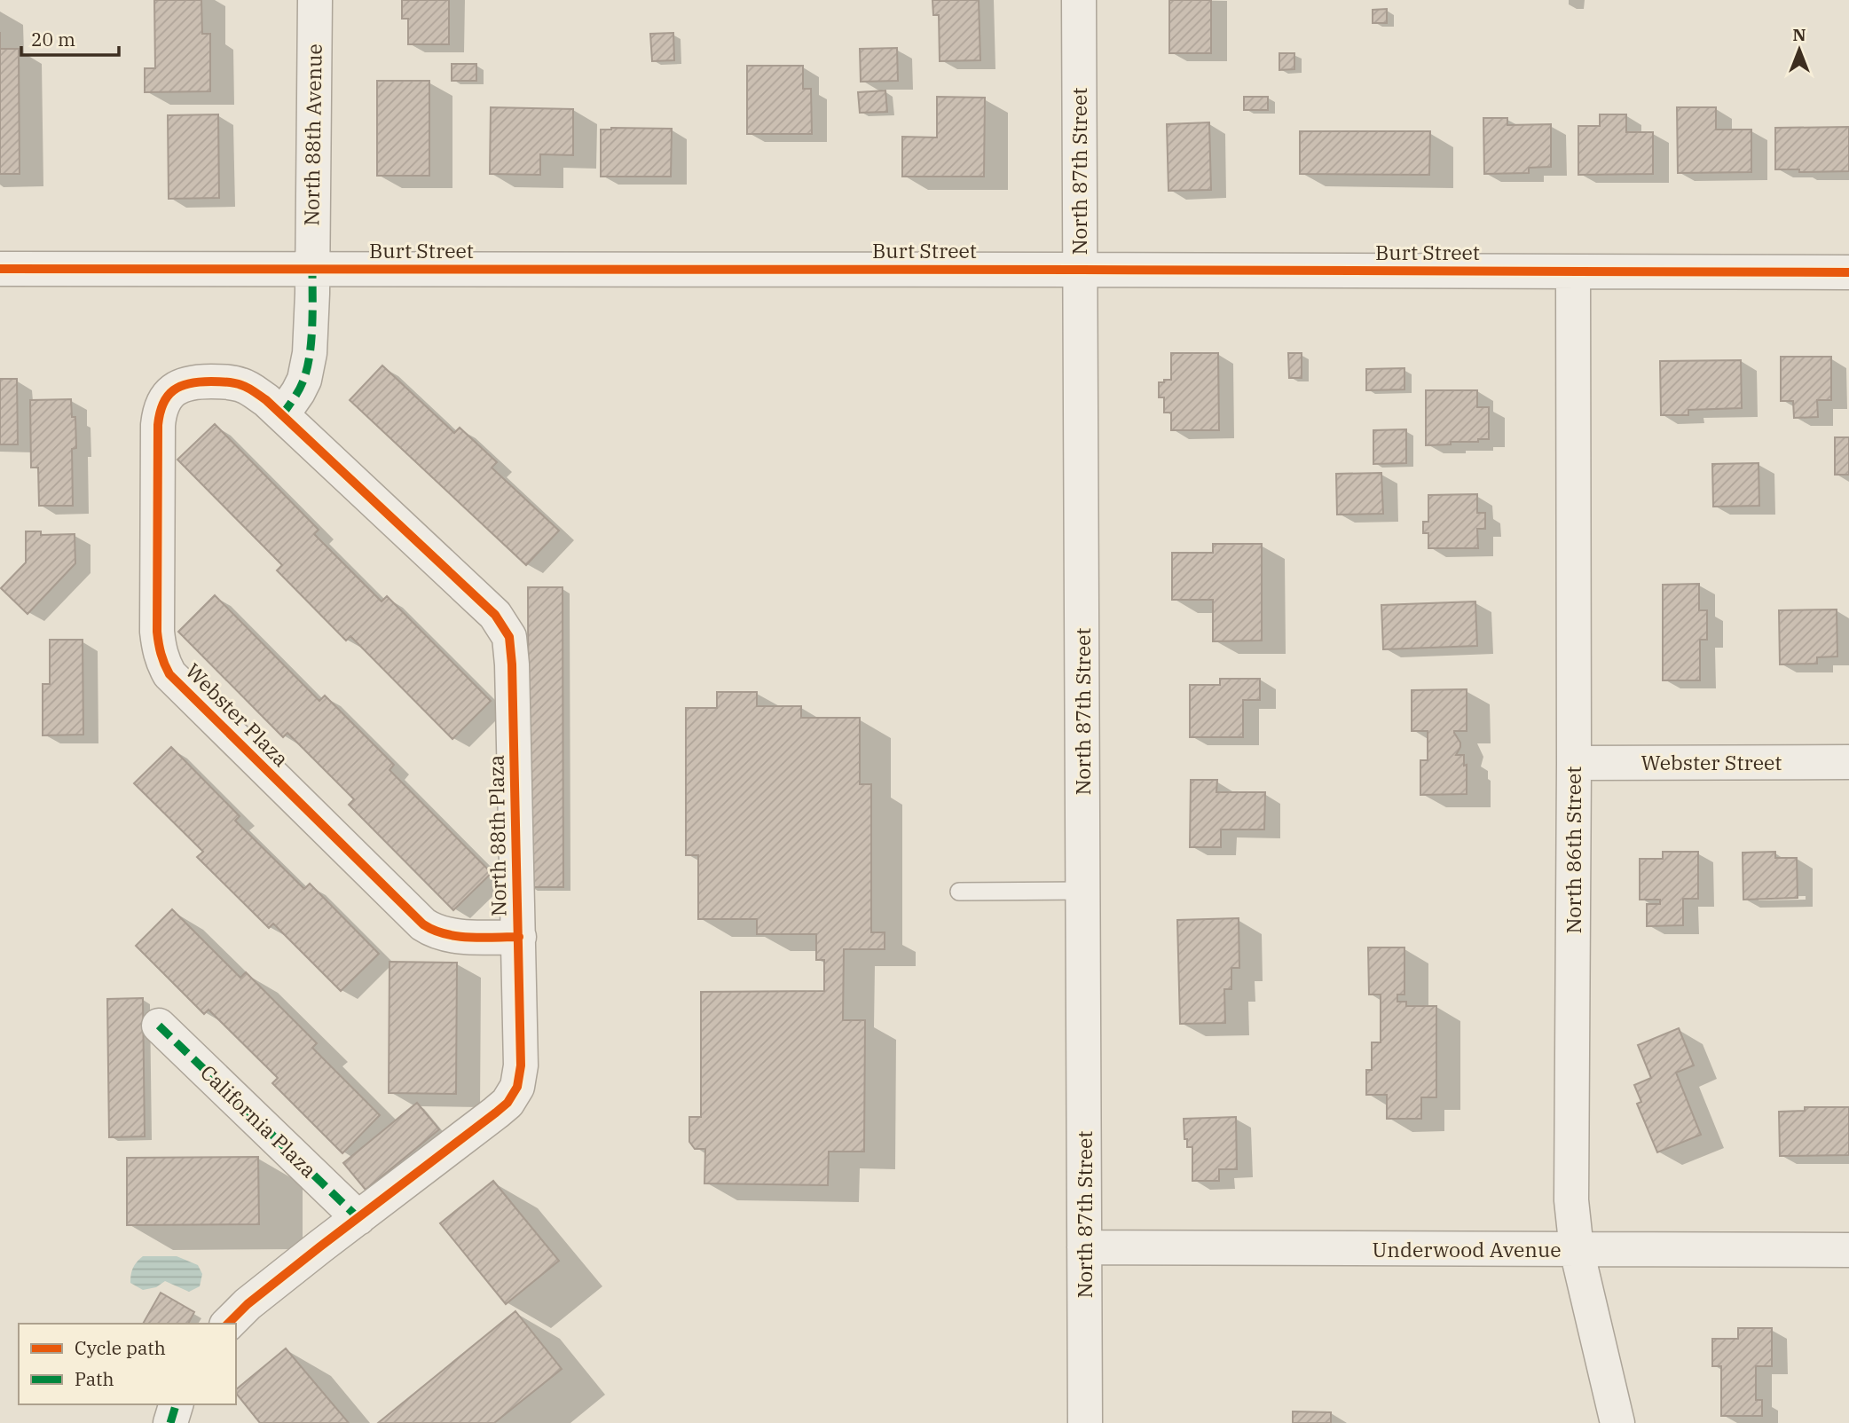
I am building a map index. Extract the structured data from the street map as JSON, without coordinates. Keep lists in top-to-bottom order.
{
  "streets": {
    "street": [
      "North 88th Avenue",
      "North 87th Street",
      "Burt Street",
      "Webster Plaza",
      "Webster Street",
      "North 88th Plaza",
      "North 86th Street",
      "California Plaza",
      "Underwood Avenue"
    ]
  },
  "crossings": [
    ["North 88th Avenue", "Burt Street"],
    ["North 87th Street", "Burt Street"],
    ["North 87th Street", "Underwood Avenue"],
    ["Burt Street", "North 86th Street"],
    ["Webster Plaza", "North 88th Plaza"],
    ["Webster Street", "North 86th Street"],
    ["North 88th Plaza", "California Plaza"],
    ["North 86th Street", "Underwood Avenue"]
  ],
  "legend": ["Cycle path", "Path"],
  "scale_bar": "20 m",
  "north": "top"
}
